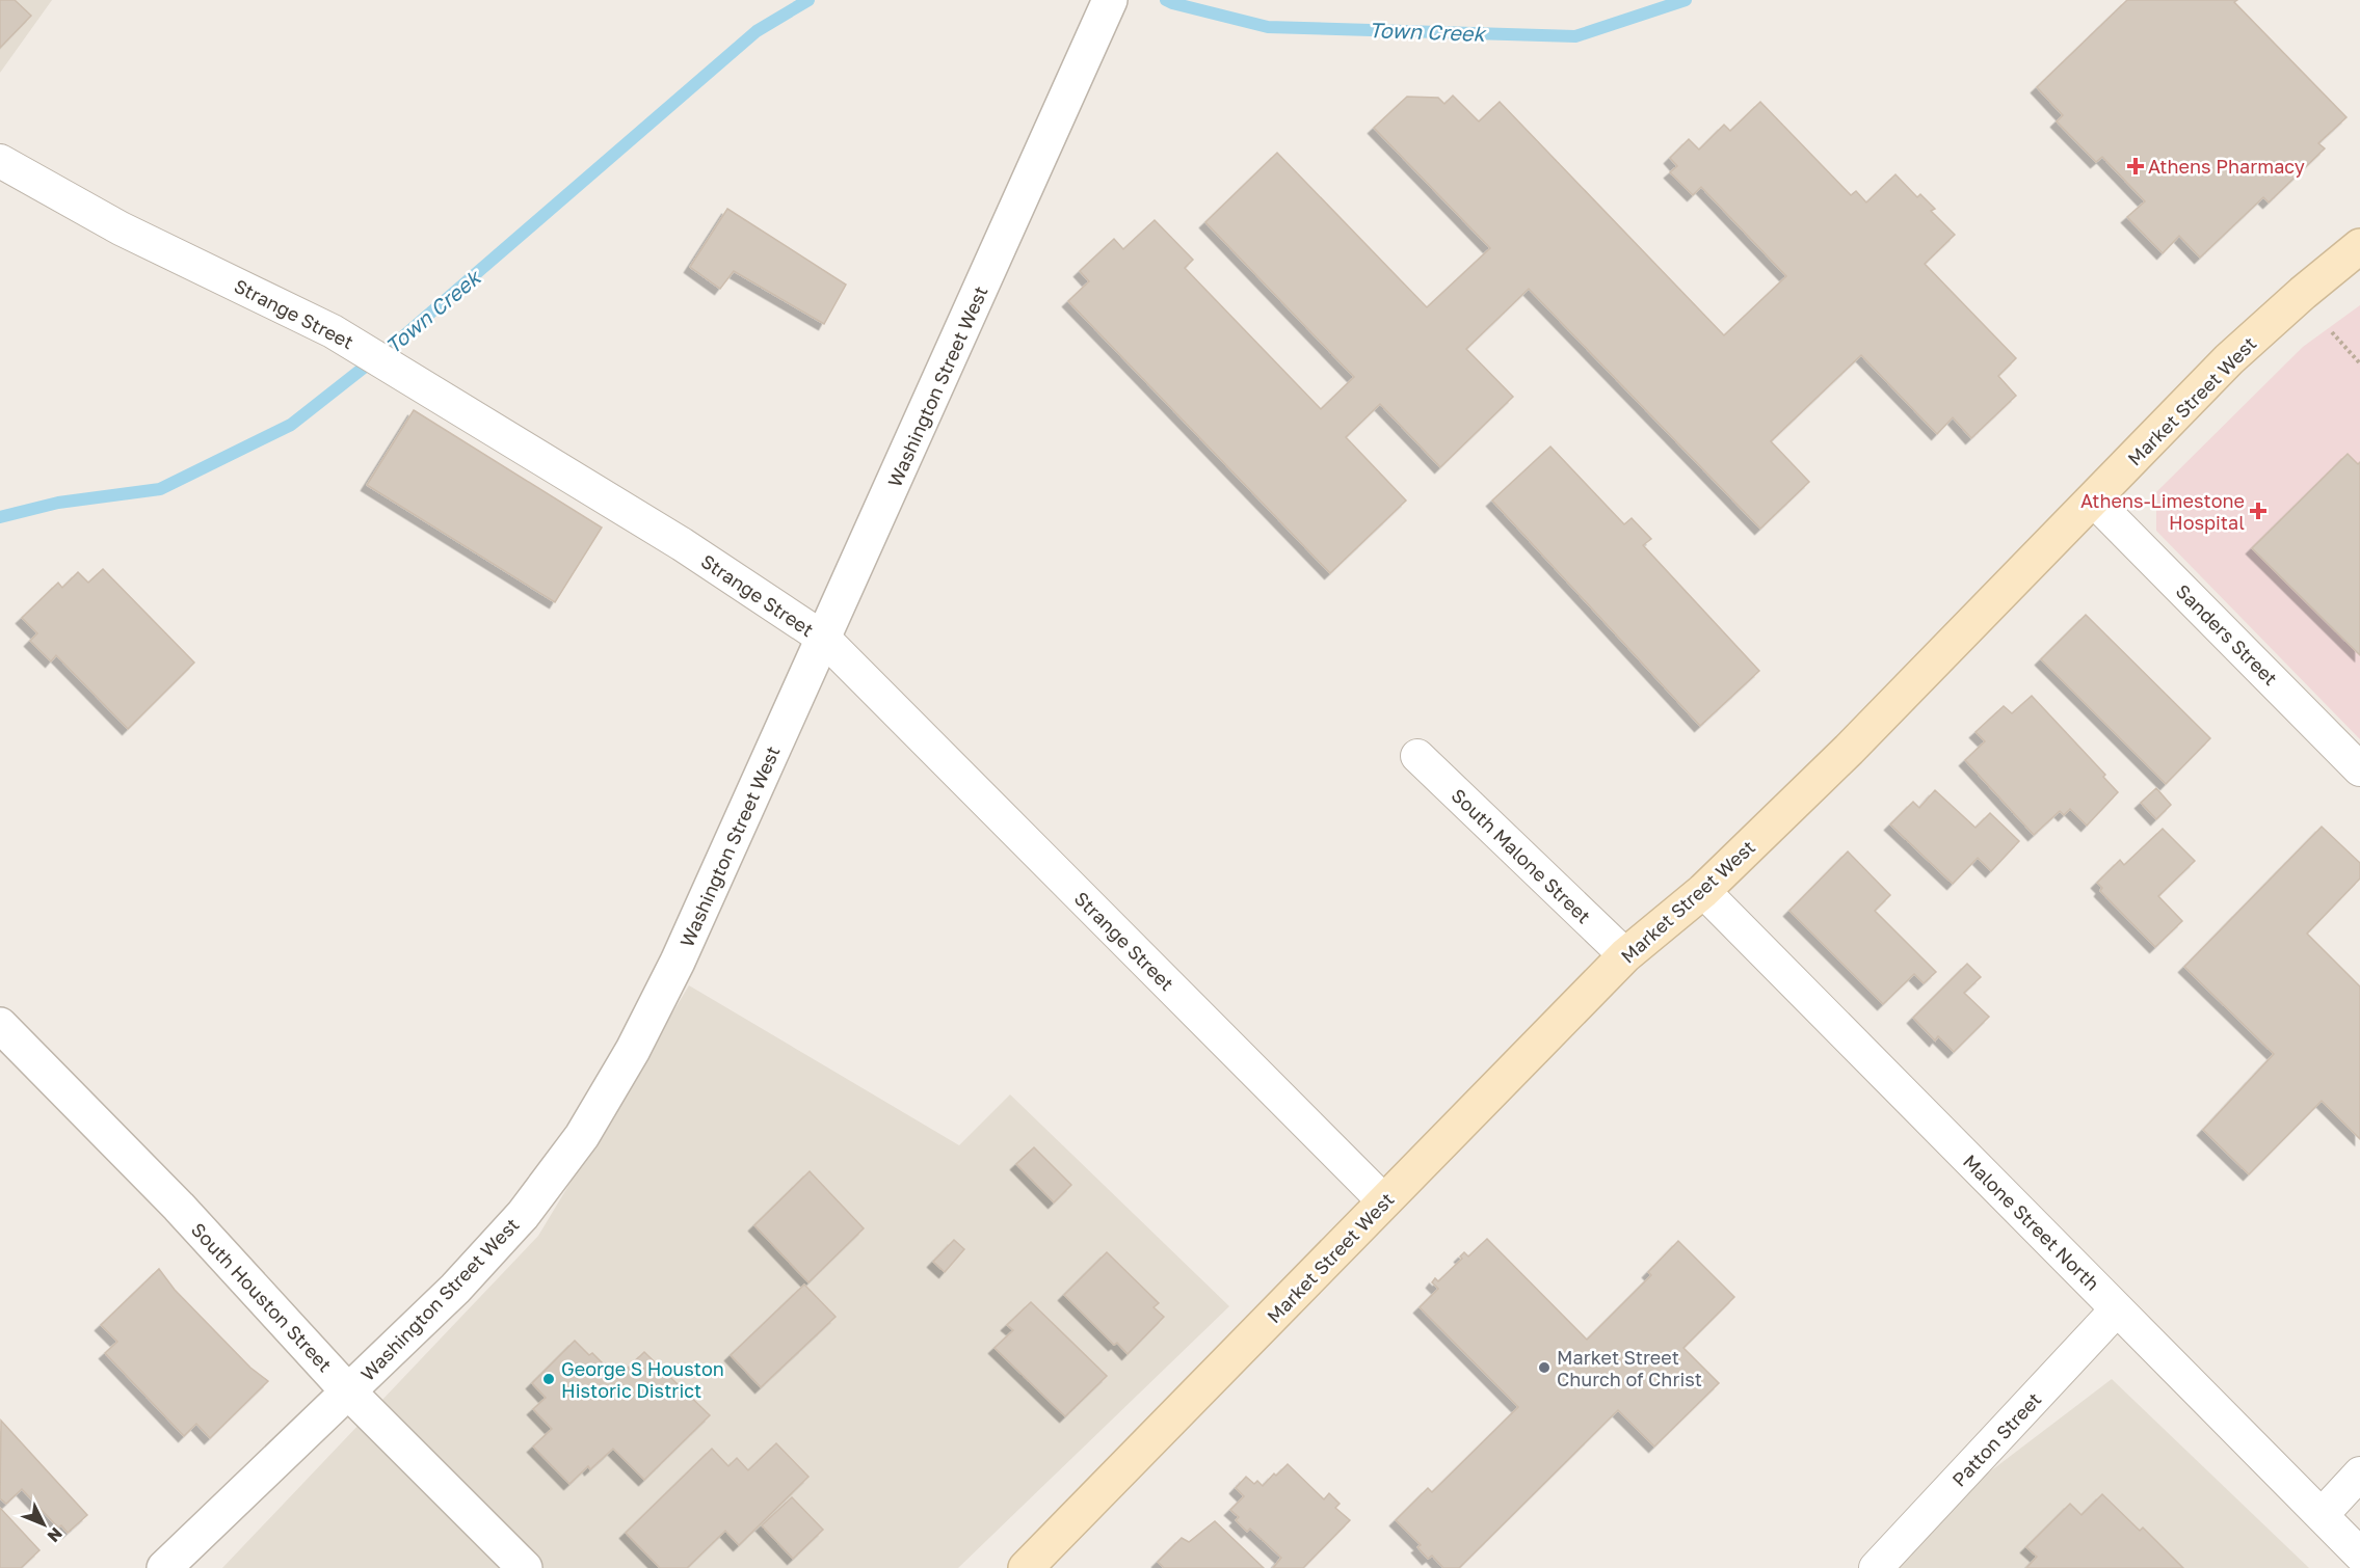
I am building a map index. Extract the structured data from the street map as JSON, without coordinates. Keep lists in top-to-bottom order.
{
  "streets": {
    "main road": ["Market Street West"],
    "street": [
      "Strange Street",
      "Washington Street West",
      "Sanders Street",
      "South Malone Street",
      "Malone Street North",
      "South Houston Street",
      "Patton Street"
    ]
  },
  "crossings": [
    ["Strange Street", "Washington Street West"],
    ["Strange Street", "Market Street West"],
    ["Washington Street West", "South Houston Street"],
    ["Market Street West", "Sanders Street"],
    ["Market Street West", "South Malone Street"],
    ["Market Street West", "Malone Street North"],
    ["Malone Street North", "Patton Street"]
  ],
  "water": ["Town Creek"],
  "places": {
    "health": ["Athens Pharmacy", "Athens-Limestone Hospital"],
    "other": ["Market Street Church of Christ", "George S Houston Historic District"]
  },
  "north": "bottom right"
}
